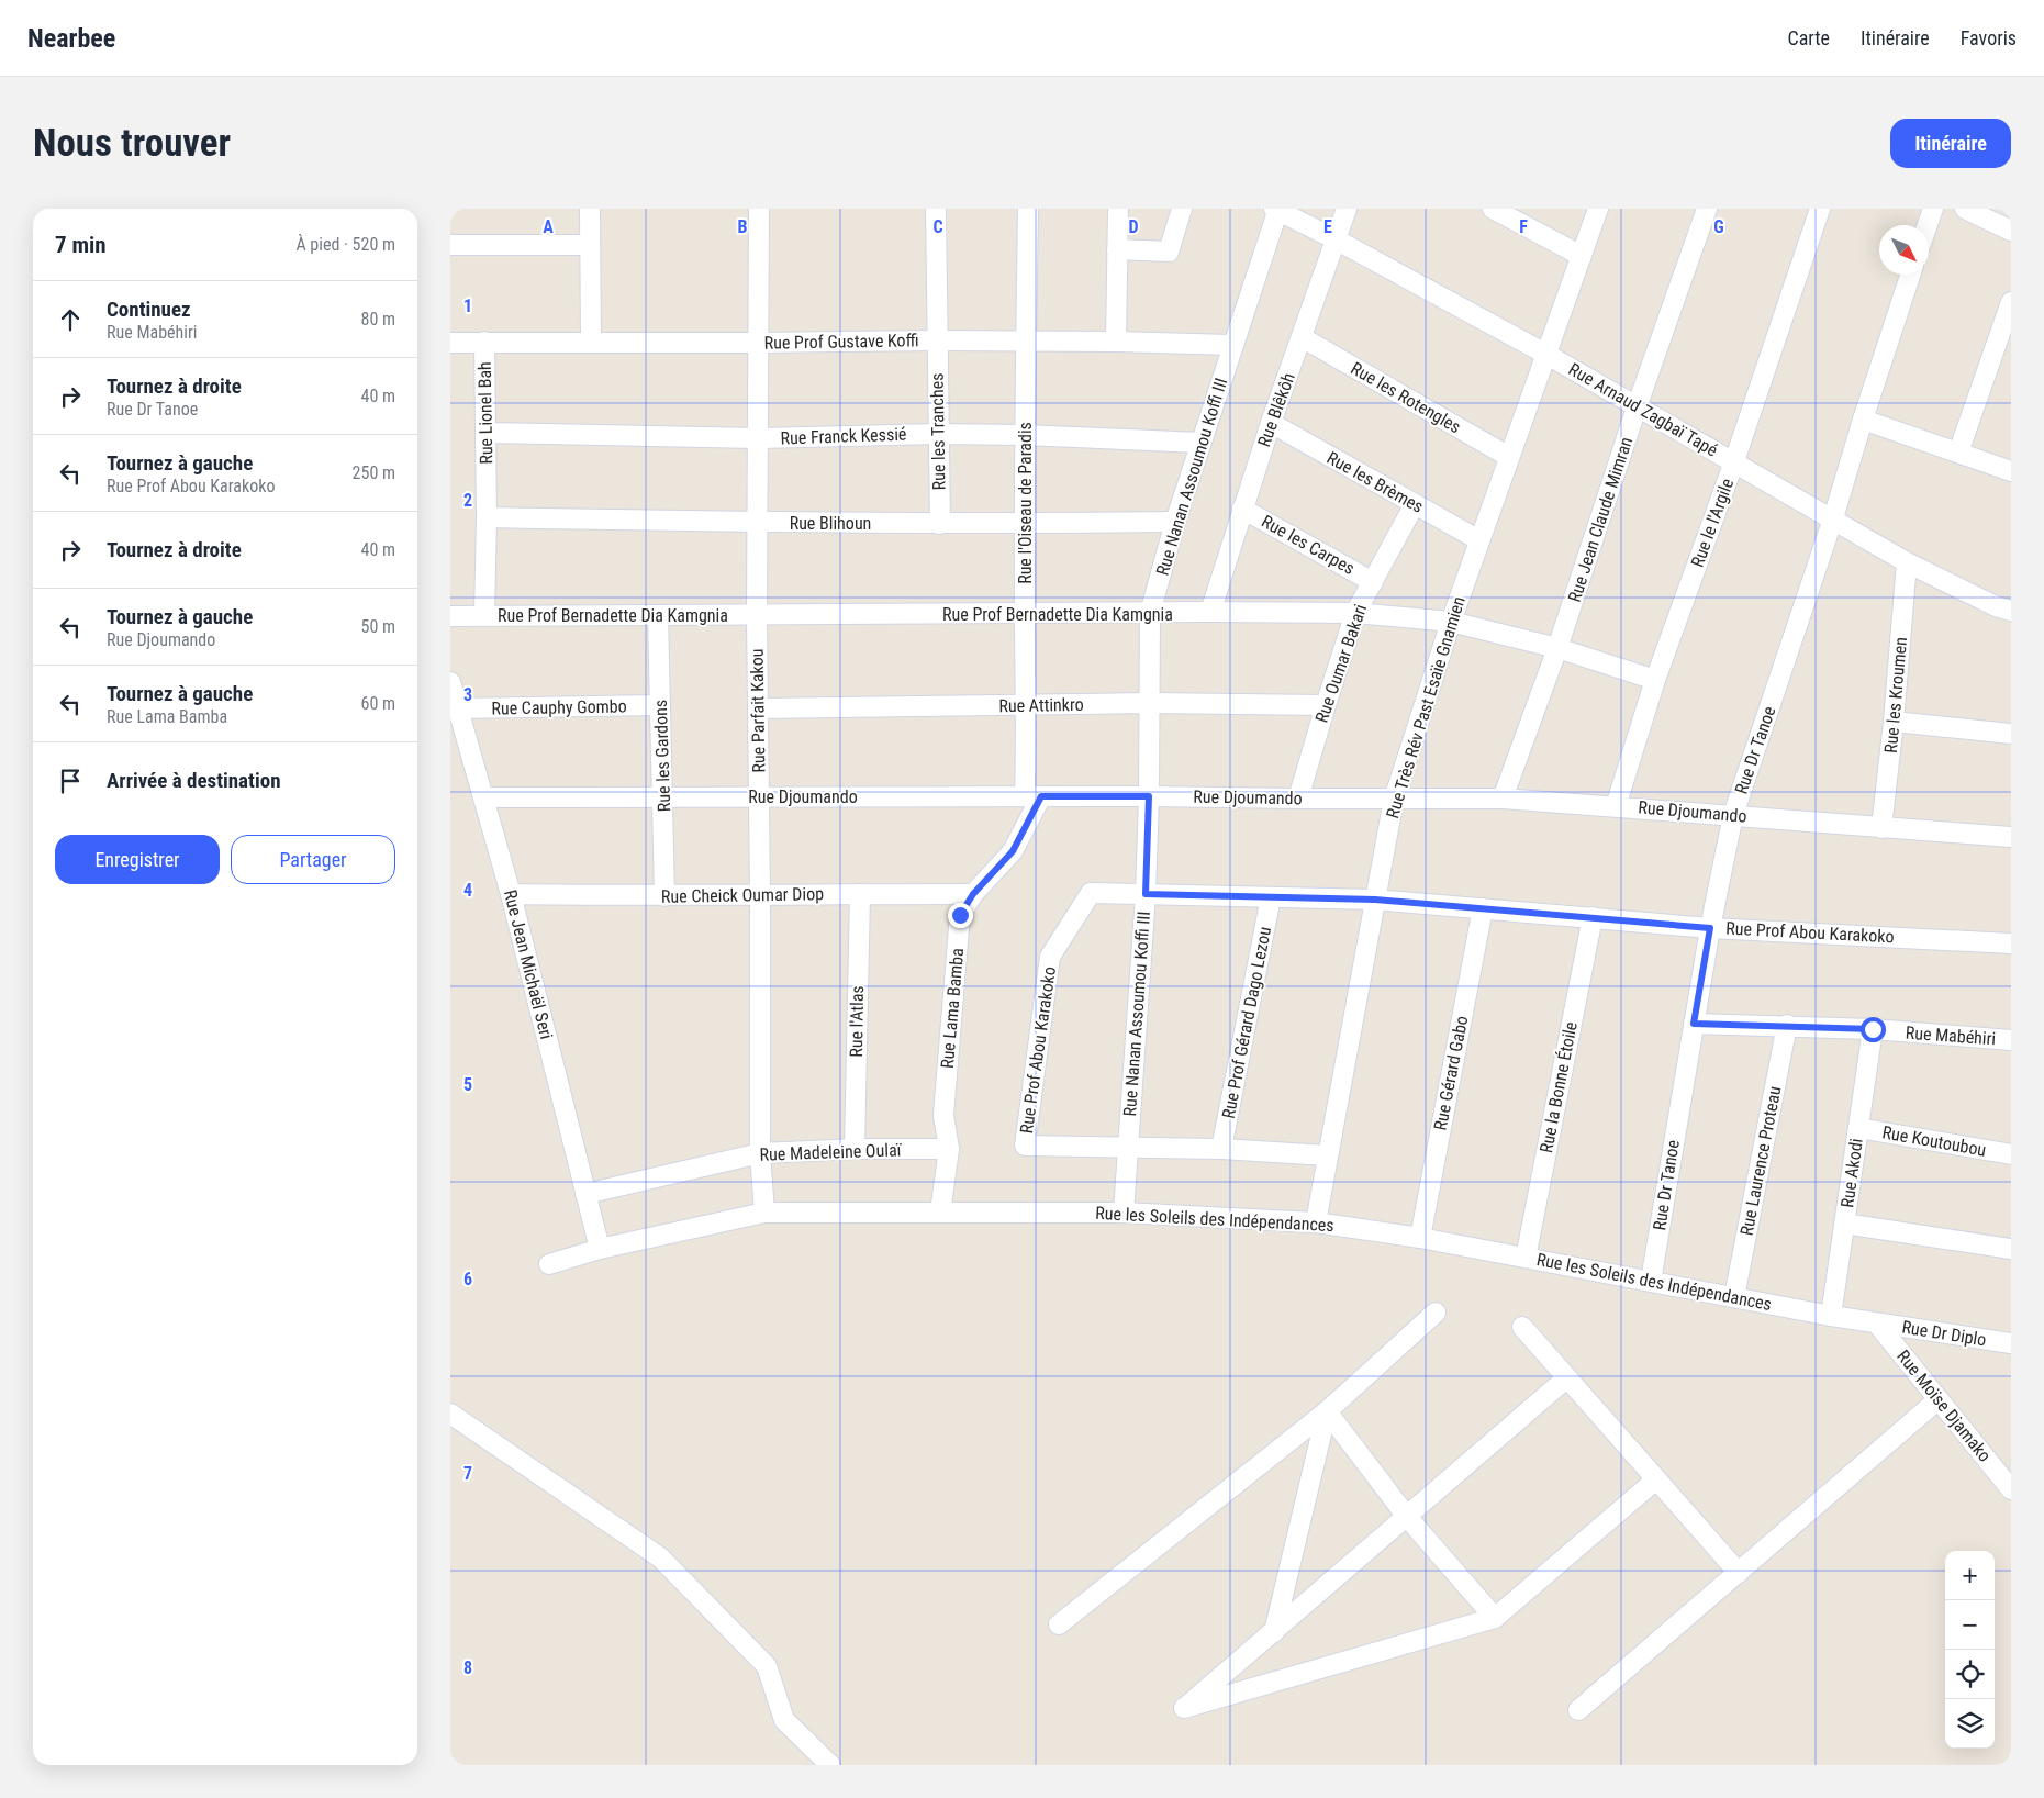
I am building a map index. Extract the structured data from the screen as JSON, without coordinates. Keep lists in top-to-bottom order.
{
  "streets": {
    "street": [
      "Rue Prof Gustave Koffi",
      "Rue les Rotengles",
      "Rue Blêkôh",
      "Rue Arnaud Zagbaï Tapé",
      "Rue Lionel Bah",
      "Rue les Tranches",
      "Rue Franck Kessié",
      "Rue Nanan Assoumou Koffi III",
      "Rue les Brèmes",
      "Rue l'Oiseau de Paradis",
      "Rue Jean Claude Mimran",
      "Rue Blihoun",
      "Rue le l'Argile",
      "Rue les Carpes",
      "Rue Prof Bernadette Dia Kamgnia",
      "Rue Oumar Bakari",
      "Rue les Kroumen",
      "Rue Attinkro",
      "Rue Cauphy Gombo",
      "Rue Très Rév Past Esaïe Gnamien",
      "Rue Parfait Kakou",
      "Rue Dr Tanoe",
      "Rue les Gardons",
      "Rue Djoumando",
      "Rue Cheick Oumar Diop",
      "Rue Prof Abou Karakoko",
      "Rue Jean Michaël Seri",
      "Rue Lama Bamba",
      "Rue l'Atlas",
      "Rue Prof Gérard Dago Lezou",
      "Rue Mabéhiri",
      "Rue Gérard Gabo",
      "Rue la Bonne Étoile",
      "Rue Koutoubou",
      "Rue Madeleine Oulaï",
      "Rue Laurence Proteau",
      "Rue Akodi",
      "Rue les Soleils des Indépendances",
      "Rue Dr Diplo",
      "Rue Moïse Djamako"
    ]
  },
  "crossings": [
    ["Rue Prof Gustave Koffi", "Rue Lionel Bah"],
    ["Rue Prof Gustave Koffi", "Rue les Tranches"],
    ["Rue Prof Gustave Koffi", "Rue Nanan Assoumou Koffi III"],
    ["Rue Prof Gustave Koffi", "Rue l'Oiseau de Paradis"],
    ["Rue Prof Gustave Koffi", "Rue Parfait Kakou"],
    ["Rue les Rotengles", "Rue Blêkôh"],
    ["Rue les Rotengles", "Rue Très Rév Past Esaïe Gnamien"],
    ["Rue Blêkôh", "Rue Arnaud Zagbaï Tapé"],
    ["Rue Blêkôh", "Rue les Brèmes"],
    ["Rue Blêkôh", "Rue les Carpes"],
    ["Rue Blêkôh", "Rue Prof Bernadette Dia Kamgnia"],
    ["Rue Arnaud Zagbaï Tapé", "Rue Nanan Assoumou Koffi III"],
    ["Rue Arnaud Zagbaï Tapé", "Rue Jean Claude Mimran"],
    ["Rue Arnaud Zagbaï Tapé", "Rue le l'Argile"],
    ["Rue Arnaud Zagbaï Tapé", "Rue les Kroumen"],
    ["Rue Arnaud Zagbaï Tapé", "Rue Très Rév Past Esaïe Gnamien"],
    ["Rue Arnaud Zagbaï Tapé", "Rue Dr Tanoe"],
    ["Rue Lionel Bah", "Rue Franck Kessié"],
    ["Rue Lionel Bah", "Rue Blihoun"],
    ["Rue Lionel Bah", "Rue Prof Bernadette Dia Kamgnia"],
    ["Rue les Tranches", "Rue Franck Kessié"],
    ["Rue les Tranches", "Rue Blihoun"],
    ["Rue Franck Kessié", "Rue Nanan Assoumou Koffi III"],
    ["Rue Franck Kessié", "Rue l'Oiseau de Paradis"],
    ["Rue Franck Kessié", "Rue Parfait Kakou"],
    ["Rue Nanan Assoumou Koffi III", "Rue Blihoun"],
    ["Rue Nanan Assoumou Koffi III", "Rue Prof Bernadette Dia Kamgnia"],
    ["Rue Nanan Assoumou Koffi III", "Rue Attinkro"],
    ["Rue Nanan Assoumou Koffi III", "Rue Djoumando"],
    ["Rue Nanan Assoumou Koffi III", "Rue Prof Abou Karakoko"],
    ["Rue Nanan Assoumou Koffi III", "Rue les Soleils des Indépendances"],
    ["Rue les Brèmes", "Rue Oumar Bakari"],
    ["Rue les Brèmes", "Rue Très Rév Past Esaïe Gnamien"],
    ["Rue l'Oiseau de Paradis", "Rue Blihoun"],
    ["Rue l'Oiseau de Paradis", "Rue Prof Bernadette Dia Kamgnia"],
    ["Rue l'Oiseau de Paradis", "Rue Attinkro"],
    ["Rue l'Oiseau de Paradis", "Rue Djoumando"],
    ["Rue l'Oiseau de Paradis", "Rue Lama Bamba"],
    ["Rue Jean Claude Mimran", "Rue Prof Bernadette Dia Kamgnia"],
    ["Rue Jean Claude Mimran", "Rue Djoumando"],
    ["Rue Blihoun", "Rue Parfait Kakou"],
    ["Rue le l'Argile", "Rue Prof Bernadette Dia Kamgnia"],
    ["Rue le l'Argile", "Rue Djoumando"],
    ["Rue les Carpes", "Rue Oumar Bakari"],
    ["Rue Prof Bernadette Dia Kamgnia", "Rue Oumar Bakari"],
    ["Rue Prof Bernadette Dia Kamgnia", "Rue Très Rév Past Esaïe Gnamien"],
    ["Rue Prof Bernadette Dia Kamgnia", "Rue Parfait Kakou"],
    ["Rue Prof Bernadette Dia Kamgnia", "Rue les Gardons"],
    ["Rue Oumar Bakari", "Rue Attinkro"],
    ["Rue Oumar Bakari", "Rue Djoumando"],
    ["Rue les Kroumen", "Rue Djoumando"],
    ["Rue Attinkro", "Rue Parfait Kakou"],
    ["Rue Cauphy Gombo", "Rue les Gardons"],
    ["Rue Cauphy Gombo", "Rue Jean Michaël Seri"],
    ["Rue Très Rév Past Esaïe Gnamien", "Rue Djoumando"],
    ["Rue Très Rév Past Esaïe Gnamien", "Rue Prof Abou Karakoko"],
    ["Rue Très Rév Past Esaïe Gnamien", "Rue les Soleils des Indépendances"],
    ["Rue Parfait Kakou", "Rue Djoumando"],
    ["Rue Parfait Kakou", "Rue Cheick Oumar Diop"],
    ["Rue Parfait Kakou", "Rue Madeleine Oulaï"],
    ["Rue Parfait Kakou", "Rue les Soleils des Indépendances"],
    ["Rue Dr Tanoe", "Rue Djoumando"],
    ["Rue Dr Tanoe", "Rue Prof Abou Karakoko"],
    ["Rue Dr Tanoe", "Rue Mabéhiri"],
    ["Rue Dr Tanoe", "Rue les Soleils des Indépendances"],
    ["Rue les Gardons", "Rue Djoumando"],
    ["Rue les Gardons", "Rue Cheick Oumar Diop"],
    ["Rue Djoumando", "Rue Jean Michaël Seri"],
    ["Rue Djoumando", "Rue Lama Bamba"],
    ["Rue Cheick Oumar Diop", "Rue Jean Michaël Seri"],
    ["Rue Cheick Oumar Diop", "Rue Lama Bamba"],
    ["Rue Cheick Oumar Diop", "Rue l'Atlas"],
    ["Rue Prof Abou Karakoko", "Rue Prof Gérard Dago Lezou"],
    ["Rue Prof Abou Karakoko", "Rue Gérard Gabo"],
    ["Rue Prof Abou Karakoko", "Rue la Bonne Étoile"],
    ["Rue Jean Michaël Seri", "Rue Madeleine Oulaï"],
    ["Rue Jean Michaël Seri", "Rue les Soleils des Indépendances"],
    ["Rue Lama Bamba", "Rue Madeleine Oulaï"],
    ["Rue Lama Bamba", "Rue les Soleils des Indépendances"],
    ["Rue l'Atlas", "Rue Madeleine Oulaï"],
    ["Rue Mabéhiri", "Rue Laurence Proteau"],
    ["Rue Mabéhiri", "Rue Akodi"],
    ["Rue Gérard Gabo", "Rue les Soleils des Indépendances"],
    ["Rue la Bonne Étoile", "Rue les Soleils des Indépendances"],
    ["Rue Koutoubou", "Rue Akodi"],
    ["Rue Laurence Proteau", "Rue les Soleils des Indépendances"],
    ["Rue Akodi", "Rue les Soleils des Indépendances"],
    ["Rue les Soleils des Indépendances", "Rue Dr Diplo"],
    ["Rue les Soleils des Indépendances", "Rue Moïse Djamako"],
    ["Rue Dr Diplo", "Rue Moïse Djamako"]
  ],
  "north": "bottom right",
  "page": {
    "header": "Nearbee",
    "nav": ["Carte", "Itinéraire", "Favoris"],
    "buttons": [
      "Itinéraire",
      ["Enregistrer", "Partager"]
    ],
    "title": "Nous trouver",
    "heading": ["7 min", "À pied · 520 m"],
    "list": [
      ["Continuez", "Rue Mabéhiri", "80 m"],
      ["Tournez à droite", "Rue Dr Tanoe", "40 m"],
      ["Tournez à gauche", "Rue Prof Abou Karakoko", "250 m"],
      ["Tournez à droite", "40 m"],
      ["Tournez à gauche", "Rue Djoumando", "50 m"],
      ["Tournez à gauche", "Rue Lama Bamba", "60 m"],
      "Arrivée à destination"
    ],
    "map_buttons": ["+", "−"]
  },
  "grid": {
    "columns": [
      "A",
      "B",
      "C",
      "D",
      "E",
      "F",
      "G"
    ],
    "rows": [
      "1",
      "2",
      "3",
      "4",
      "5",
      "6",
      "7",
      "8"
    ]
  }
}
